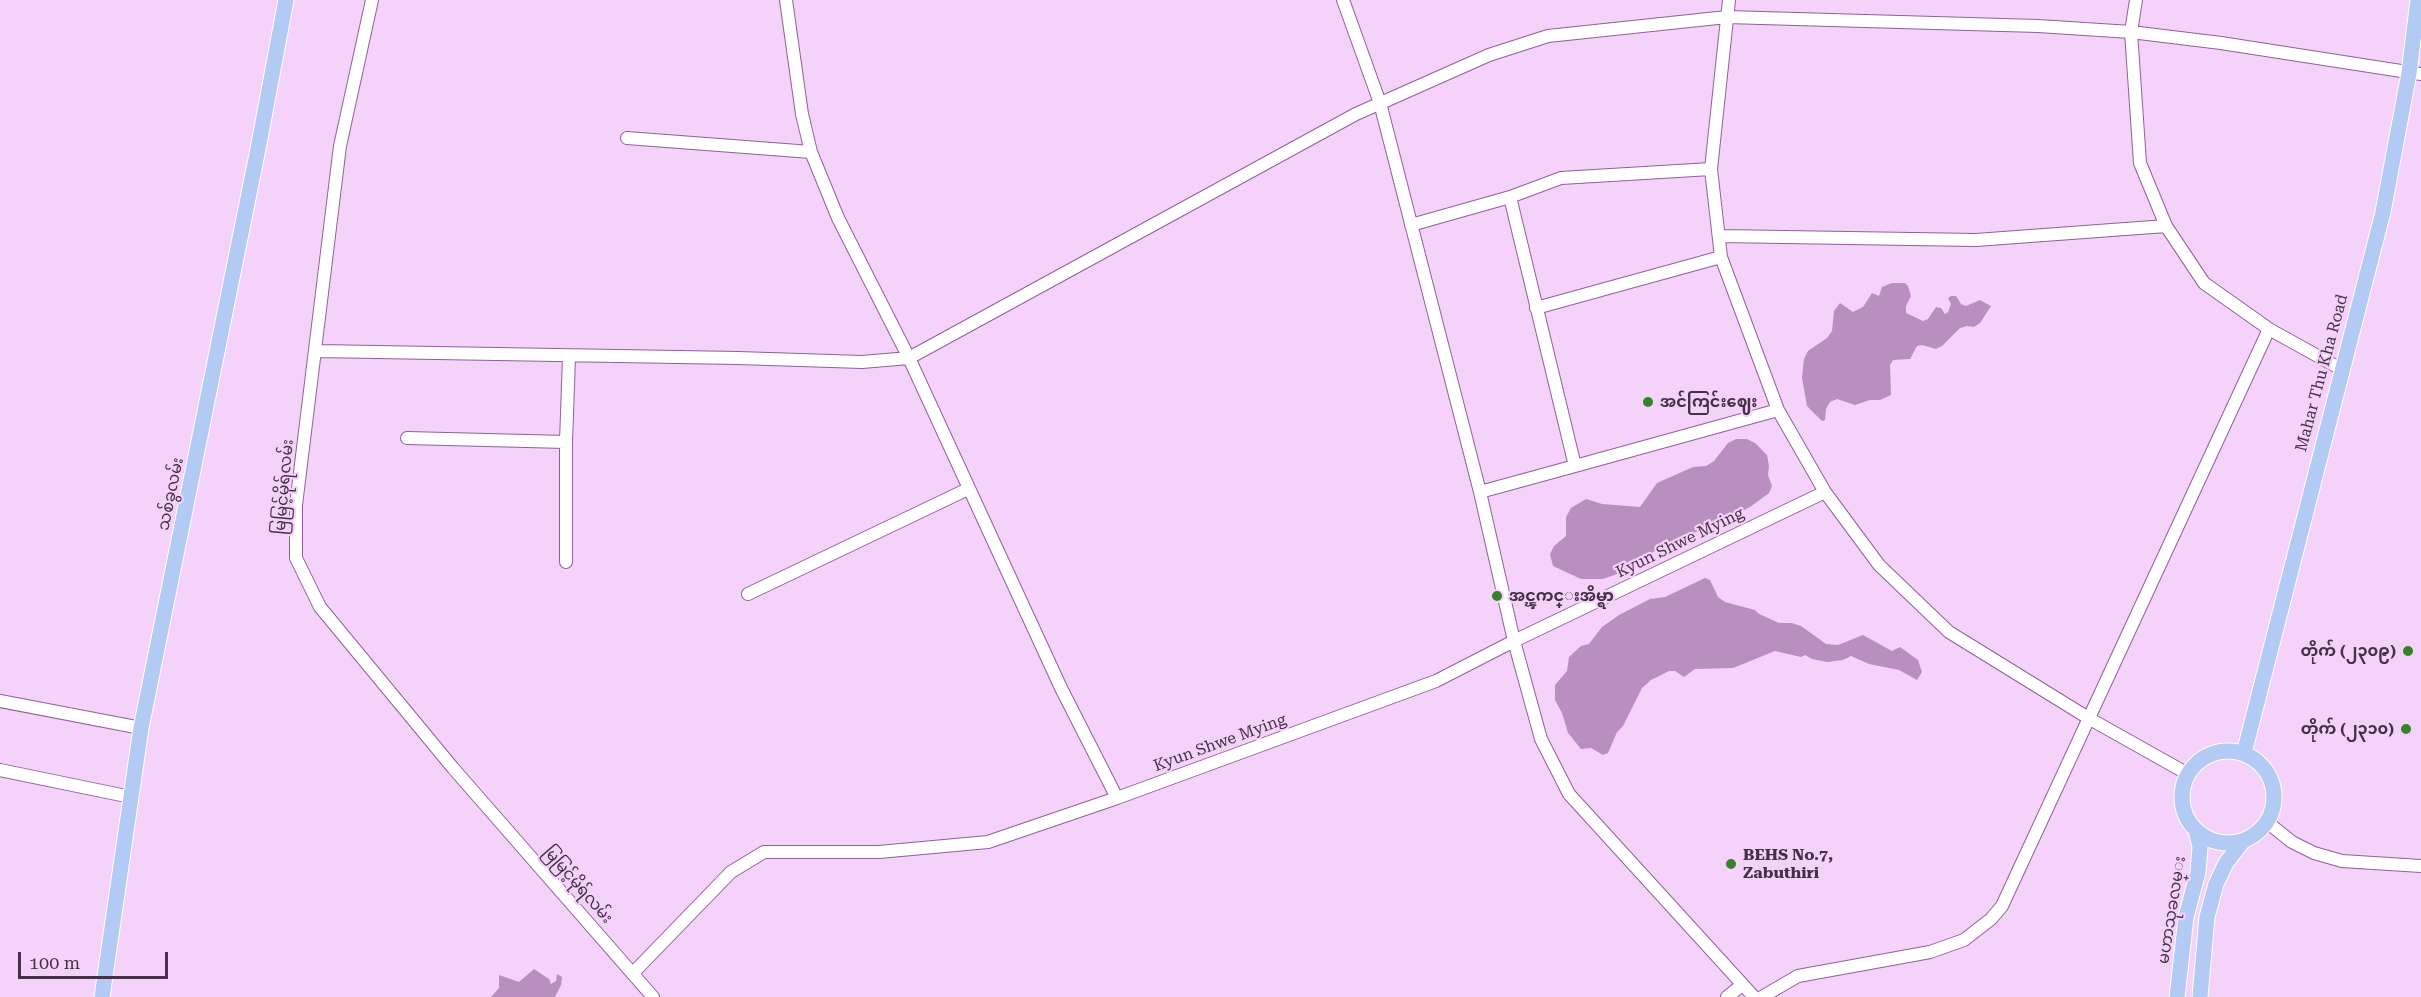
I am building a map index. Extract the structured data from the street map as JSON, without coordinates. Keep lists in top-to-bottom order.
{
  "streets": {
    "main road": ["Mahar Thu Kha Road", "သစ်ခွလမ်း", "မဟာသုခလမ္း"],
    "street": ["မြမြင့်မိုရ်လမ်း", "Kyun Shwe Mying"]
  },
  "crossings": [
    ["Mahar Thu Kha Road", "မဟာသုခလမ္း"],
    ["မြမြင့်မိုရ်လမ်း", "Kyun Shwe Mying"]
  ],
  "places": [
    "အင်ကြင်းဈေး",
    "အင္ၾကင္းအိမ္ရာ",
    "တိုက် (၂၃၀၉)",
    "တိုက် (၂၃၁၀)",
    "BEHS No.7, Zabuthiri"
  ],
  "scale_bar": "100 m"
}
